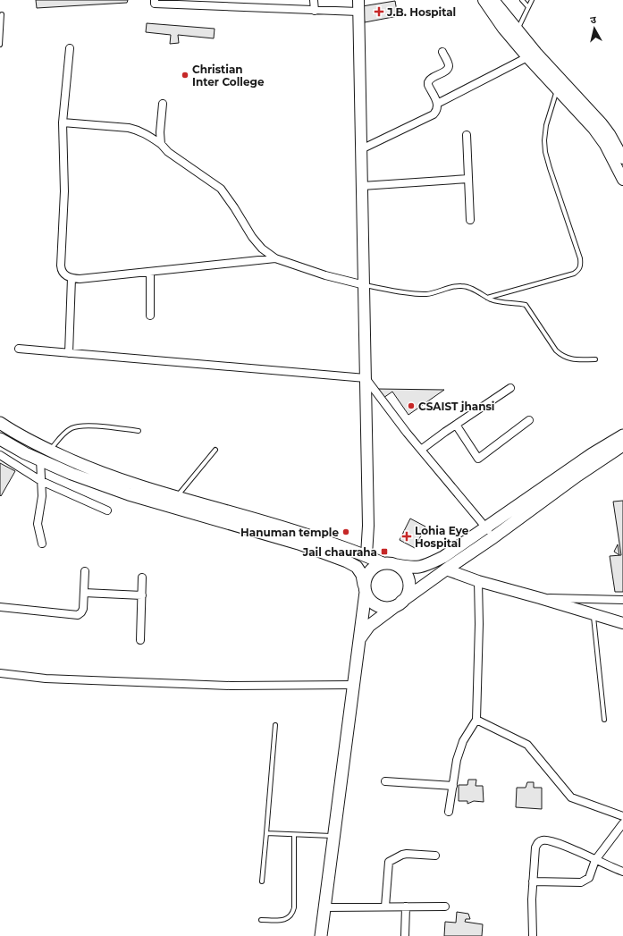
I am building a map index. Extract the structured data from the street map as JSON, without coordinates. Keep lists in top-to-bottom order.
{
  "places": {
    "health": ["J.B. Hospital", "Lohia Eye Hospital"],
    "other": ["Christian Inter College", "CSAIST jhansi", "Hanuman temple"],
    "transit": ["Jail chauraha"]
  },
  "north": "top"
}
